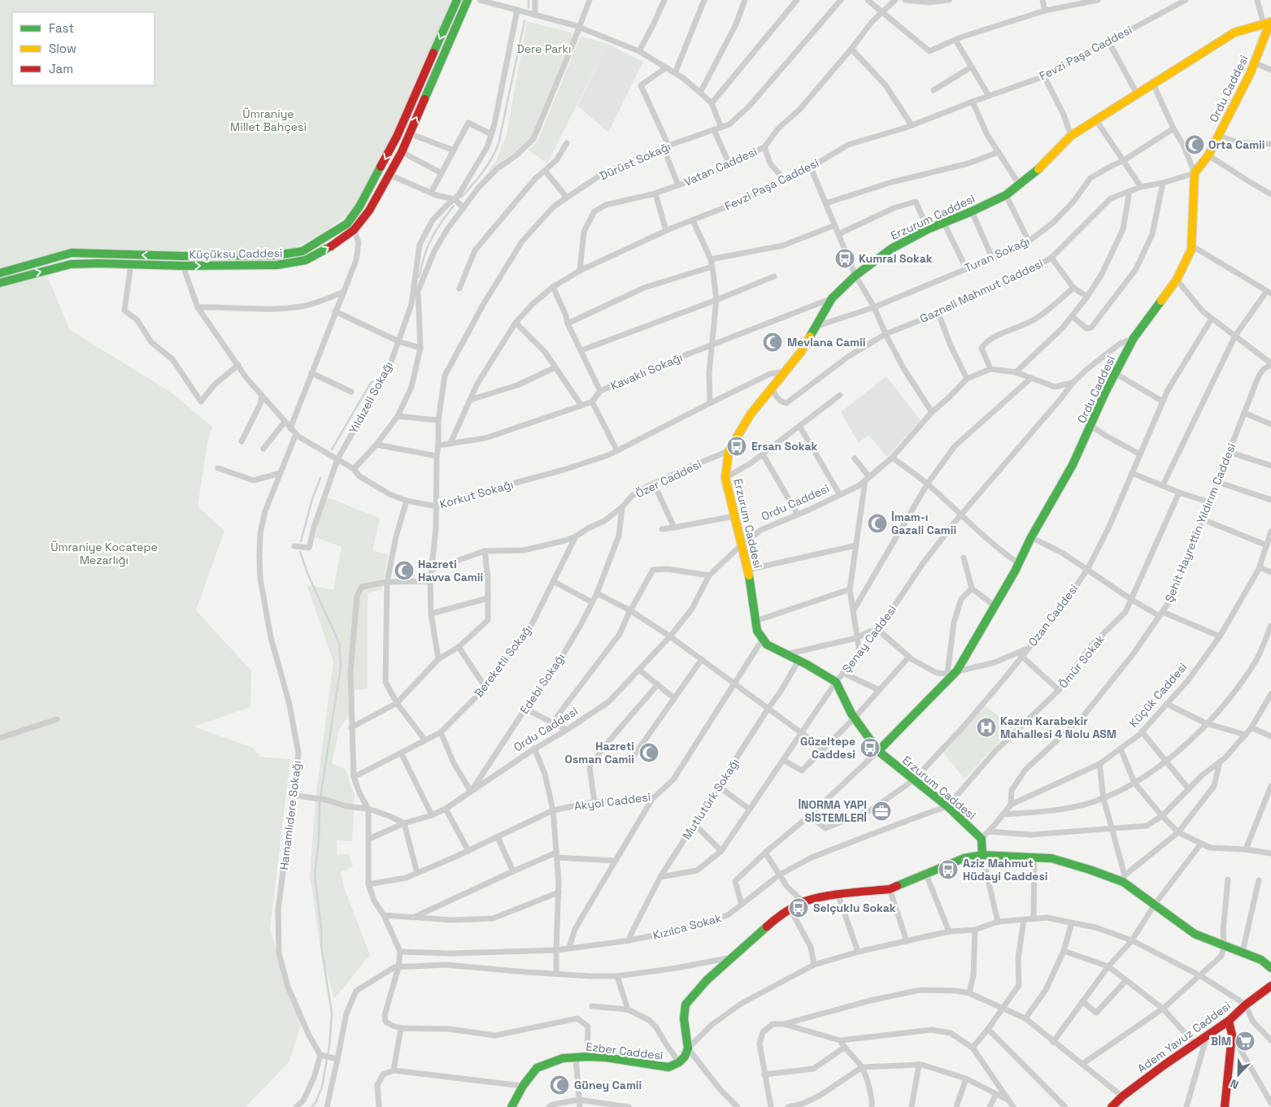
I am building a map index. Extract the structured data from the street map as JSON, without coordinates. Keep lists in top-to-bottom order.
{
  "streets": {
    "street": [
      "Fevzi Paşa Caddesi",
      "Ordu Caddesi",
      "Dürüst Sokağı",
      "Vatan Caddesi",
      "Erzurum Caddesi",
      "Küçüksu Caddesi",
      "Turan Sokağı",
      "Gazneli Mahmut Caddesi",
      "Kavaklı Sokağı",
      "Yıldızeli Sokağı",
      "Özer Caddesi",
      "Korkut Sokağı",
      "Şehit Hayrettin Yıldırım Caddesi",
      "Ozan Caddesi",
      "Şenay Caddesi",
      "Bereketli Sokağı",
      "Ömür Sokak",
      "Edebi Sokağı",
      "Küçük Caddesi",
      "Mutlutürk Sokağı",
      "Akyol Caddesi",
      "Hamamlıdere Sokağı",
      "Kızılca Sokak",
      "Adem Yavuz Caddesi",
      "Ezber Caddesi"
    ]
  },
  "crossings": [
    ["Fevzi Paşa Caddesi", "Vatan Caddesi"],
    ["Ordu Caddesi", "Erzurum Caddesi"],
    ["Ordu Caddesi", "Gazneli Mahmut Caddesi"],
    ["Ordu Caddesi", "Şenay Caddesi"],
    ["Ordu Caddesi", "Edebi Sokağı"],
    ["Dürüst Sokağı", "Özer Caddesi"],
    ["Dürüst Sokağı", "Korkut Sokağı"],
    ["Erzurum Caddesi", "Turan Sokağı"],
    ["Erzurum Caddesi", "Gazneli Mahmut Caddesi"],
    ["Erzurum Caddesi", "Kavaklı Sokağı"],
    ["Erzurum Caddesi", "Özer Caddesi"],
    ["Erzurum Caddesi", "Korkut Sokağı"],
    ["Erzurum Caddesi", "Ozan Caddesi"],
    ["Erzurum Caddesi", "Şenay Caddesi"],
    ["Erzurum Caddesi", "Ömür Sokak"],
    ["Erzurum Caddesi", "Küçük Caddesi"],
    ["Erzurum Caddesi", "Akyol Caddesi"],
    ["Erzurum Caddesi", "Kızılca Sokak"],
    ["Küçüksu Caddesi", "Korkut Sokağı"],
    ["Yıldızeli Sokağı", "Korkut Sokağı"],
    ["Özer Caddesi", "Bereketli Sokağı"],
    ["Özer Caddesi", "Edebi Sokağı"],
    ["Korkut Sokağı", "Hamamlıdere Sokağı"],
    ["Şehit Hayrettin Yıldırım Caddesi", "Küçük Caddesi"],
    ["Şenay Caddesi", "Mutlutürk Sokağı"],
    ["Ömür Sokak", "Kızılca Sokak"],
    ["Mutlutürk Sokağı", "Kızılca Sokak"]
  ],
  "parks": ["Dere Parkı", "Ümraniye Millet Bahçesi", "Ümraniye Kocatepe Mezarlığı"],
  "places": {
    "mosque": [
      "Orta Camii",
      "Mevlana Camii",
      "İmam-ı Gazali Camii",
      "Hazreti Havva Camii",
      "Hazreti Osman Camii",
      "Güney Camii"
    ],
    "bus stop": [
      "Kumral Sokak",
      "Ersan Sokak",
      "Güzeltepe Caddesi",
      "Aziz Mahmut Hüdayi Caddesi",
      "Selçuklu Sokak"
    ],
    "hospital": ["Kazım Karabekir Mahallesi 4 Nolu ASM"],
    "office": ["İNORMA YAPI SİSTEMLERİ"],
    "supermarket": ["BİM"]
  },
  "legend": ["Fast", "Slow", "Jam"],
  "north": "bottom left"
}
